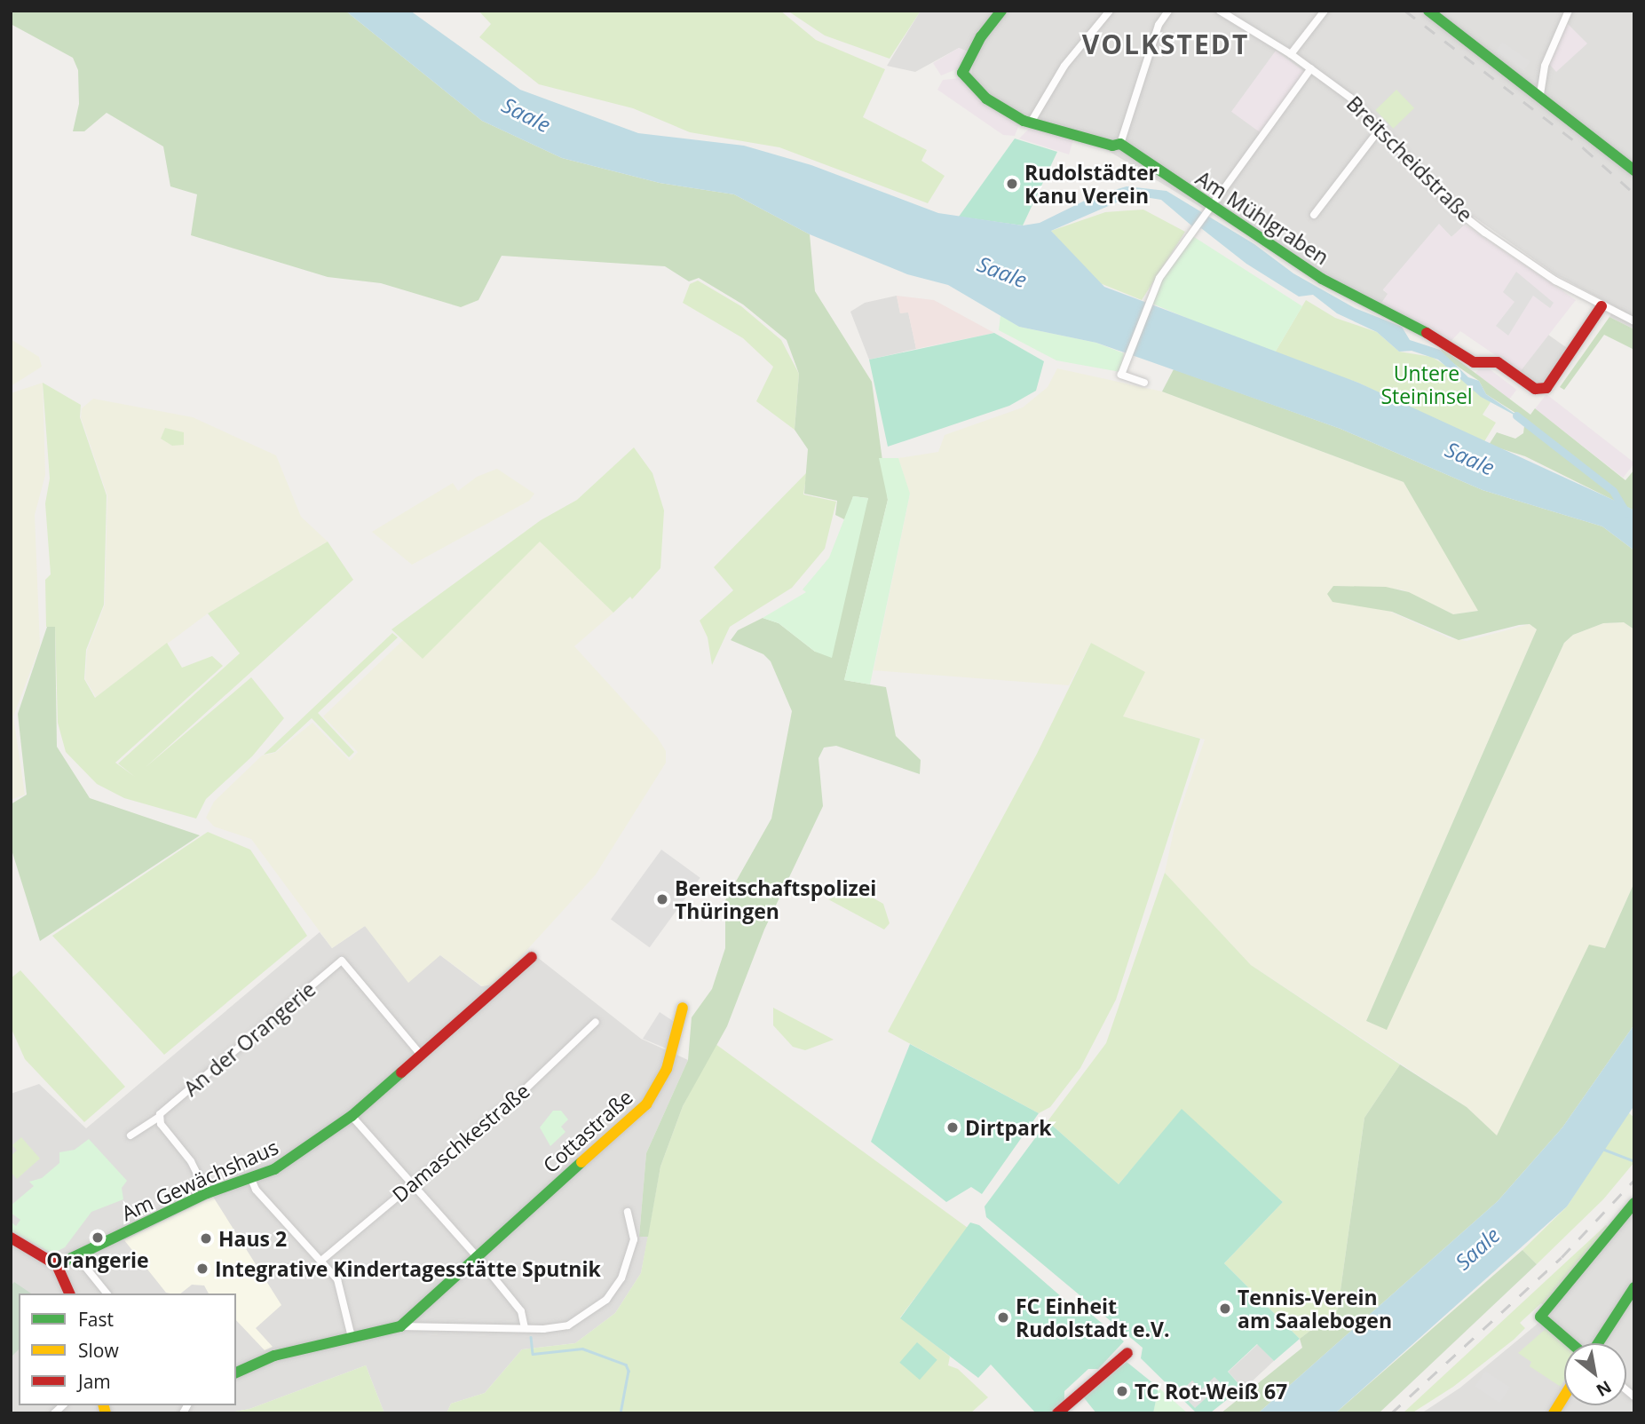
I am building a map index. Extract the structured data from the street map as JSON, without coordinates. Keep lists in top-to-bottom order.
{
  "streets": {
    "street": [
      "Breitscheidstraße",
      "Am Mühlgraben",
      "An der Orangerie",
      "Cottastraße",
      "Damaschkestraße",
      "Am Gewächshaus"
    ]
  },
  "crossings": [
    ["Breitscheidstraße", "Am Mühlgraben"],
    ["An der Orangerie", "Am Gewächshaus"]
  ],
  "districts": ["VOLKSTEDT"],
  "water": ["Saale"],
  "parks": ["Untere Steininsel"],
  "places": [
    "Rudolstädter Kanu Verein",
    "Bereitschaftspolizei Thüringen",
    "Dirtpark",
    "Orangerie",
    "Haus 2",
    "Integrative Kindertagesstätte Sputnik",
    "Tennis-Verein am Saalebogen",
    "FC Einheit Rudolstadt e.V.",
    "TC Rot-Weiß 67"
  ],
  "legend": ["Fast", "Slow", "Jam"],
  "north": "bottom right"
}
